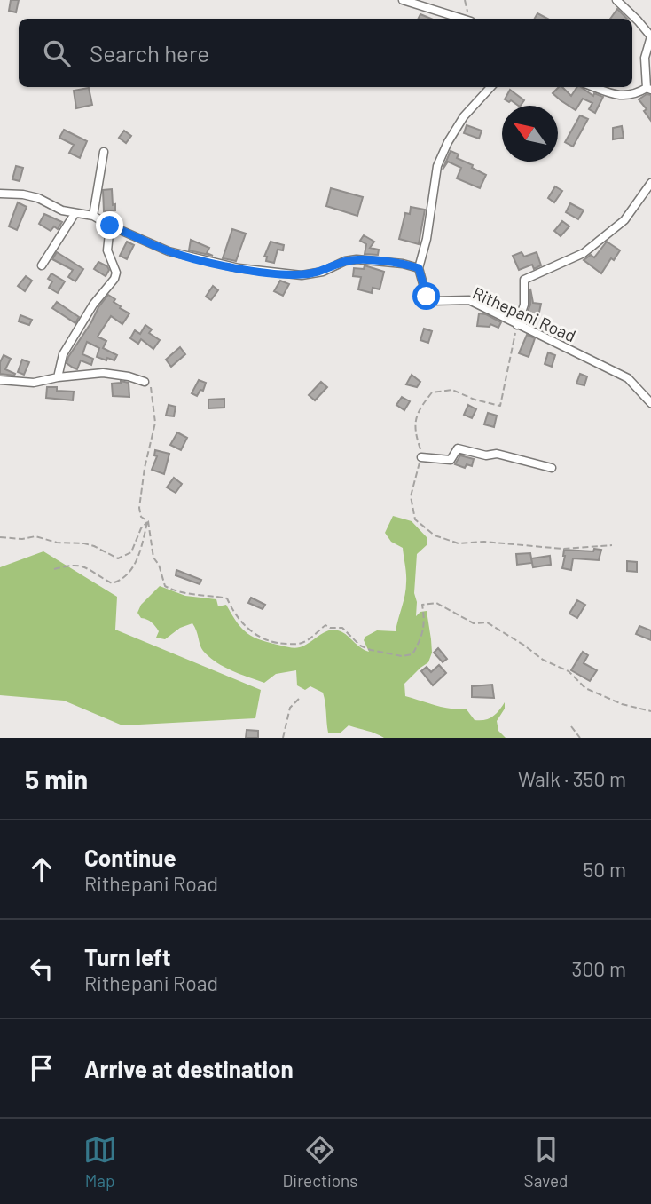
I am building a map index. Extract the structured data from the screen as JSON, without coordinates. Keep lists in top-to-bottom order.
{
  "streets": {
    "street": ["Rithepani Road"]
  },
  "north": "top left",
  "page": {
    "search": "Search here",
    "heading": ["5 min", "Walk · 350 m"],
    "list": [
      ["Continue", "Rithepani Road", "50 m"],
      ["Turn left", "Rithepani Road", "300 m"],
      "Arrive at destination"
    ],
    "nav": ["Map", "Directions", "Saved"]
  }
}
